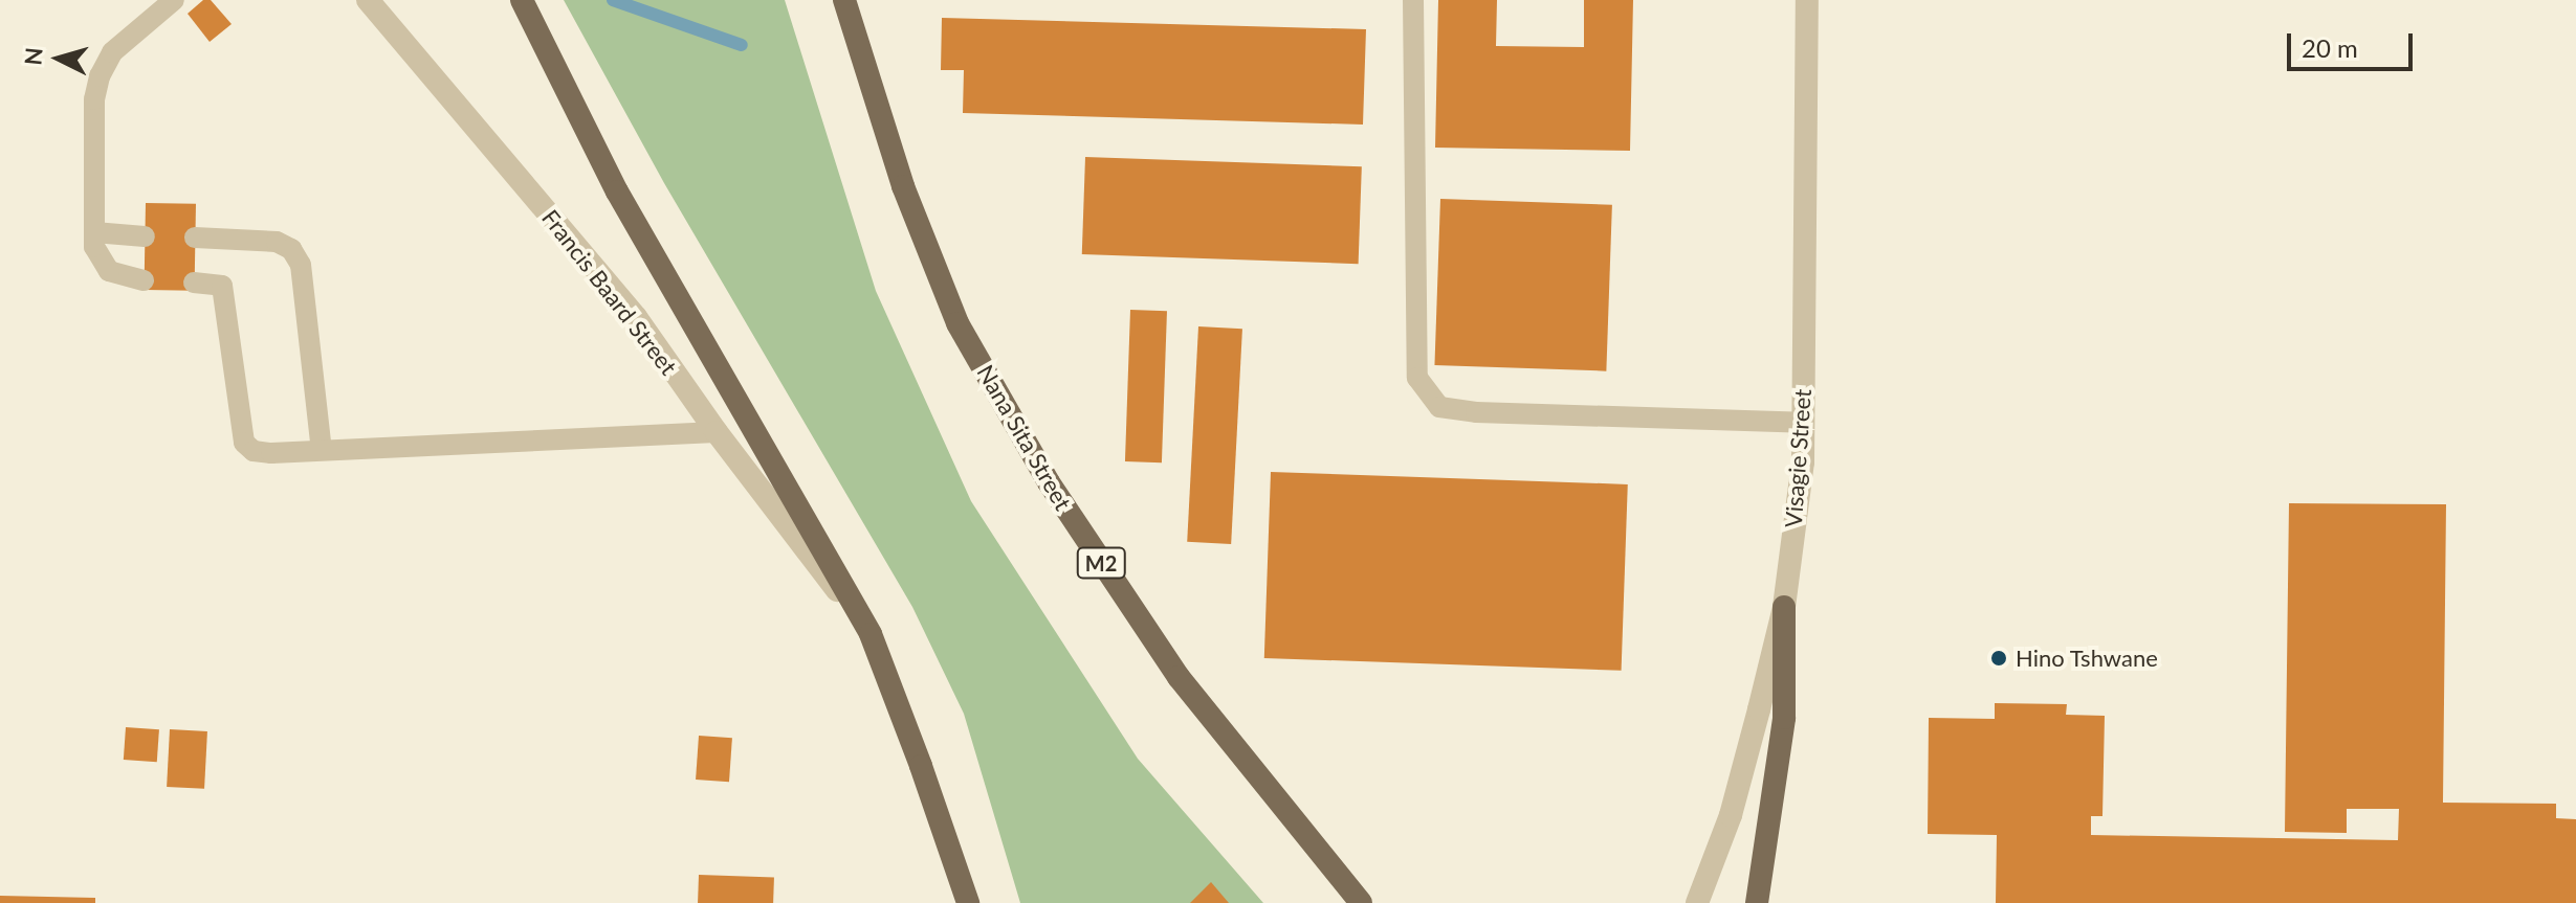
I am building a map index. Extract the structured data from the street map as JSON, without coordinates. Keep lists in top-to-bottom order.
{
  "streets": {
    "main road": ["Nana Sita Street", "M2"],
    "street": ["Francis Baard Street", "Visagie Street"]
  },
  "places": ["Hino Tshwane"],
  "scale_bar": "20 m",
  "north": "left"
}
